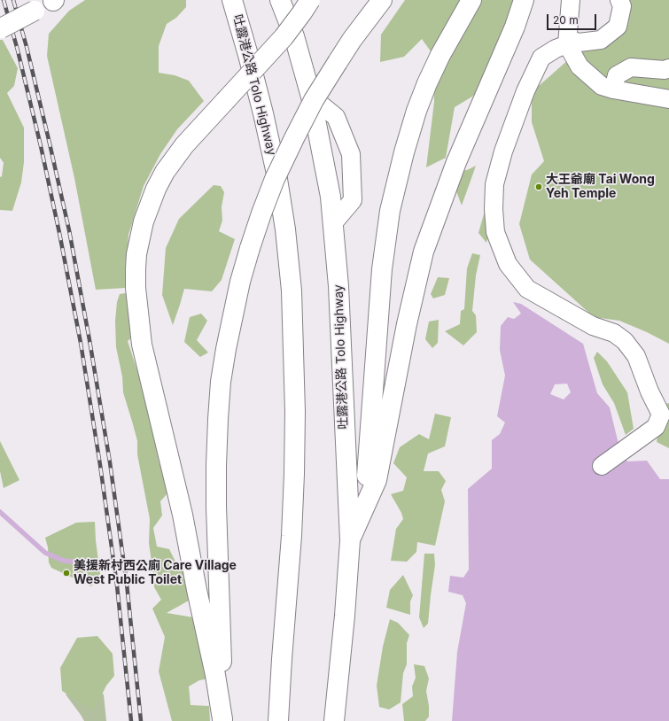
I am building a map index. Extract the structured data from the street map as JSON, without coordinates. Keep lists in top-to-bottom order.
{
  "streets": {
    "main road": ["吐露港公路 Tolo Highway"]
  },
  "places": ["大王爺廟 Tai Wong Yeh Temple", "美援新村西公廁 Care Village West Public Toilet"],
  "scale_bar": "20 m"
}
